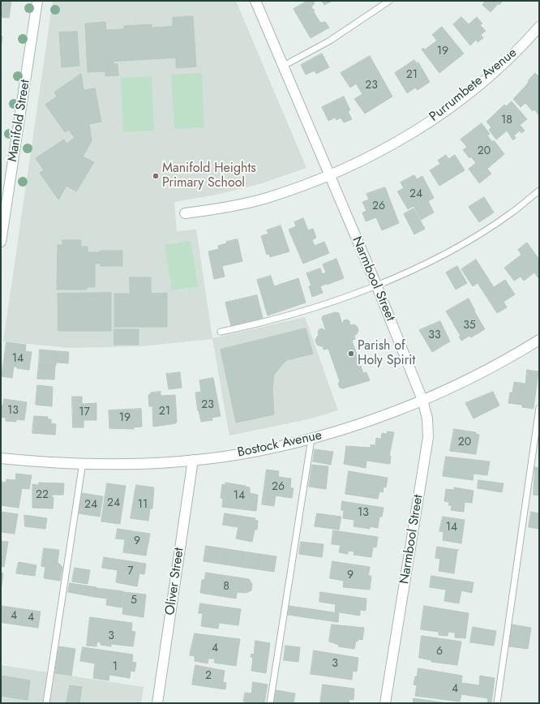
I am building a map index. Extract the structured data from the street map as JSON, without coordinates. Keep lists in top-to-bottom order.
{
  "streets": {
    "street": [
      "Purrumbete Avenue",
      "Manifold Street",
      "Narmbool Street",
      "Bostock Avenue",
      "Oliver Street"
    ]
  },
  "crossings": [
    ["Purrumbete Avenue", "Narmbool Street"],
    ["Narmbool Street", "Bostock Avenue"],
    ["Bostock Avenue", "Oliver Street"]
  ],
  "places": ["Manifold Heights Primary School", "Parish of Holy Spirit"],
  "house_numbers": [
    "19",
    "21",
    "23",
    "18",
    "20",
    "24",
    "26",
    "35",
    "33",
    "14",
    "23",
    "13",
    "21",
    "17",
    "19",
    "20",
    "26",
    "22",
    "14",
    "24",
    "24",
    "11",
    "13",
    "14",
    "9",
    "7",
    "9",
    "8",
    "5",
    "4",
    "4",
    "3",
    "4",
    "6",
    "3",
    "1",
    "2",
    "4"
  ]
}
